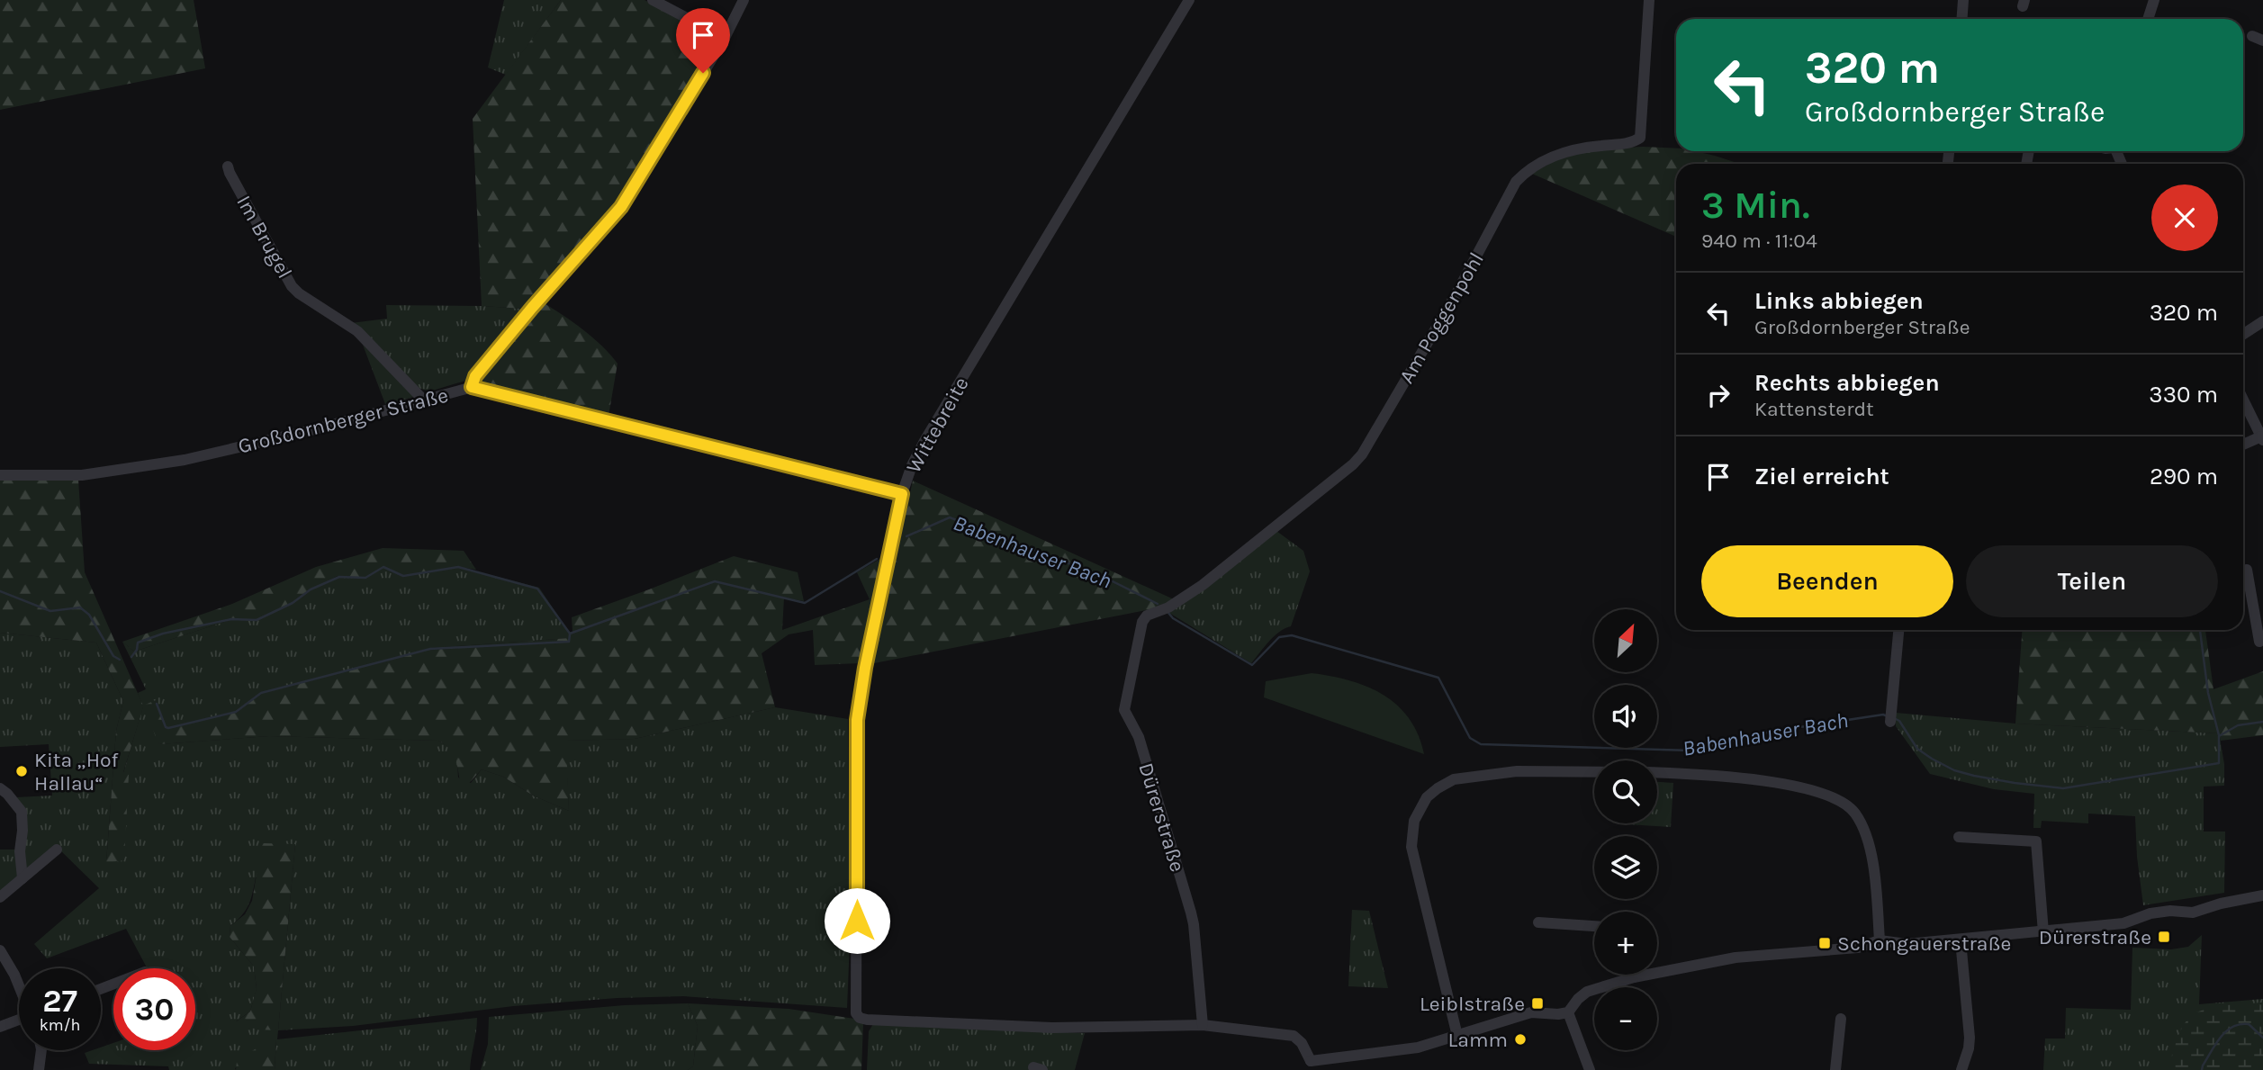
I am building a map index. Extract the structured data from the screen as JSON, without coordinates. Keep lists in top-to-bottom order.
{
  "streets": {
    "street": [
      "Im Brugel",
      "Am Poggenpohl",
      "Großdornberger Straße",
      "Wittebreite",
      "Dürerstraße"
    ]
  },
  "crossings": [
    ["Im Brugel", "Großdornberger Straße"],
    ["Am Poggenpohl", "Dürerstraße"],
    ["Großdornberger Straße", "Wittebreite"],
    ["Wittebreite", "Dürerstraße"]
  ],
  "water": ["Babenhauser Bach"],
  "places": {
    "other": ["Kita „Hof Hallau“", "Lamm"],
    "transit": ["Dürerstraße", "Schongauerstraße", "Leiblstraße"]
  },
  "north": "top right",
  "page": {
    "turn": ["320 m", "Großdornberger Straße"],
    "heading": ["3 Min.", "940 m · 11:04"],
    "list": [
      {
        "name": "Links abbiegen",
        "note": "Großdornberger Straße",
        "value": "320 m"
      },
      {
        "name": "Rechts abbiegen",
        "note": "Kattensterdt",
        "value": "330 m"
      },
      {
        "name": "Ziel erreicht",
        "value": "290 m"
      }
    ],
    "buttons": ["Beenden", "Teilen"],
    "map_buttons": ["+", "−"],
    "speed": "27 km/h",
    "limit": "30"
  }
}
